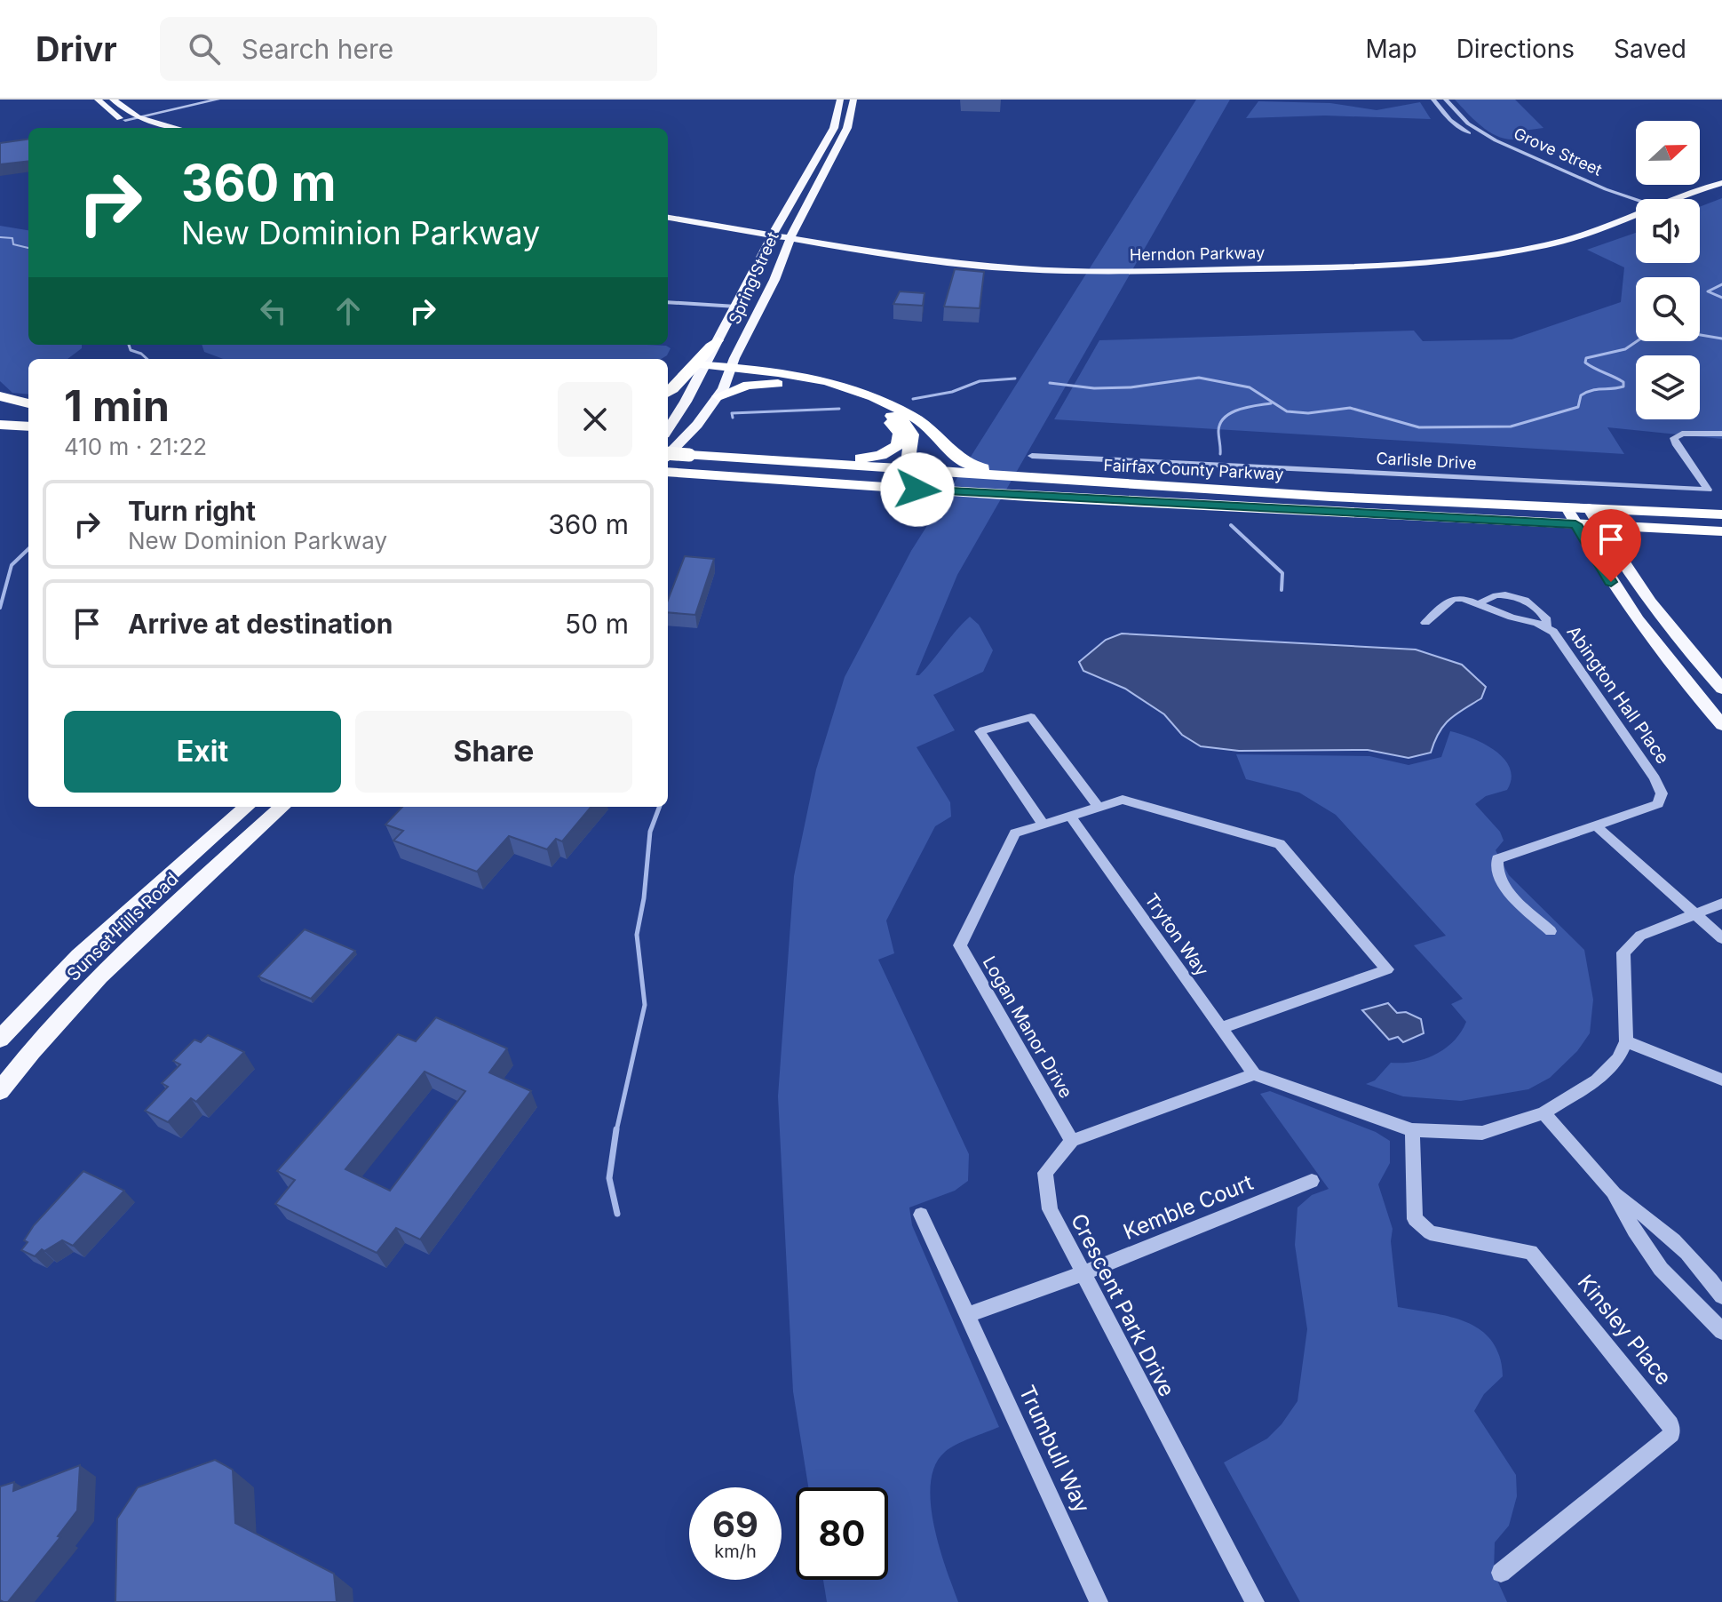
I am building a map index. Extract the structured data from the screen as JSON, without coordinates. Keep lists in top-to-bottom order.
{
  "streets": {
    "highway": ["Fairfax County Parkway"],
    "main road": ["Herndon Parkway", "Spring Street", "Sunset Hills Road"],
    "street": [
      "Grove Street",
      "Carlisle Drive",
      "Abington Hall Place",
      "Tryton Way",
      "Logan Manor Drive",
      "Kemble Court",
      "Crescent Park Drive",
      "Kinsley Place",
      "Trumbull Way"
    ]
  },
  "crossings": [
    ["Herndon Parkway", "Spring Street"],
    ["Tryton Way", "Logan Manor Drive"],
    ["Logan Manor Drive", "Crescent Park Drive"],
    ["Kemble Court", "Crescent Park Drive"]
  ],
  "north": "right",
  "page": {
    "header": "Drivr",
    "search": "Search here",
    "nav": ["Map", "Directions", "Saved"],
    "turn": ["360 m", "New Dominion Parkway"],
    "heading": ["1 min", "410 m · 21:22"],
    "list": [
      {
        "name": "Turn right",
        "note": "New Dominion Parkway",
        "value": "360 m"
      },
      {
        "name": "Arrive at destination",
        "value": "50 m"
      }
    ],
    "buttons": ["Exit", "Share"],
    "speed": "69 km/h",
    "limit": "80"
  }
}
